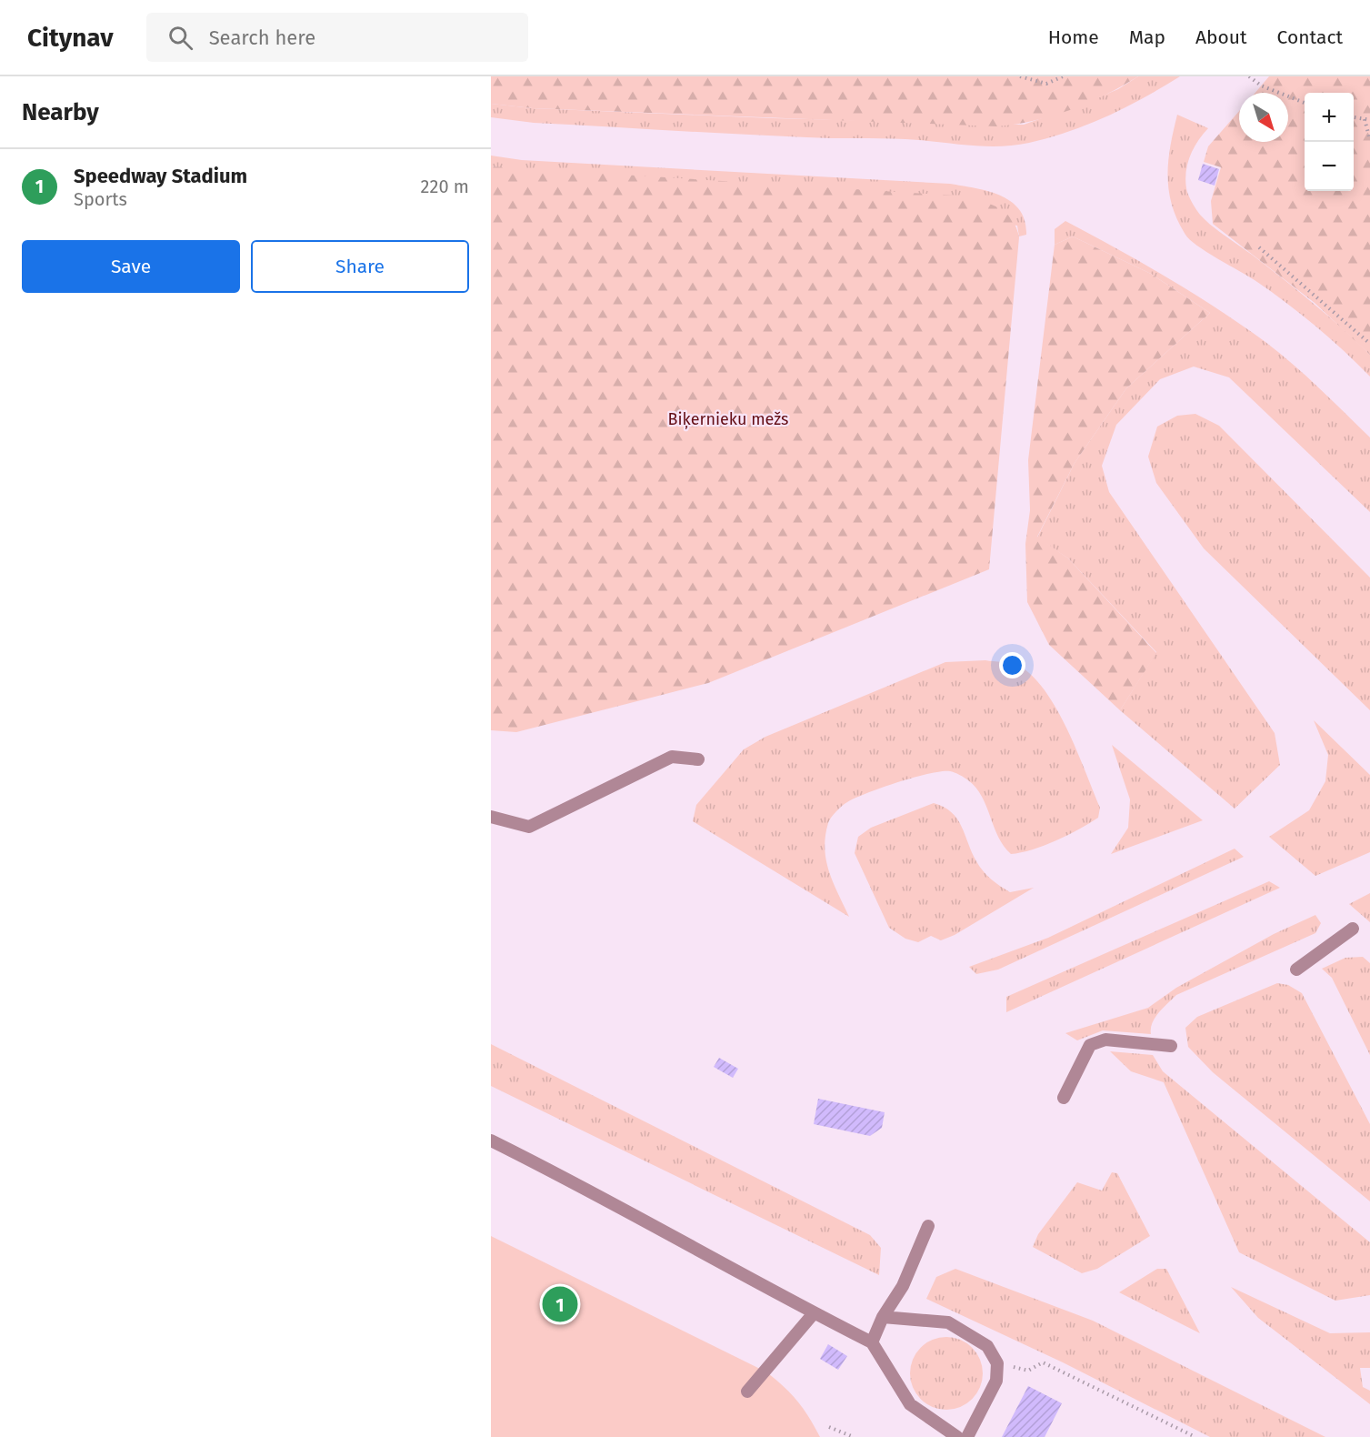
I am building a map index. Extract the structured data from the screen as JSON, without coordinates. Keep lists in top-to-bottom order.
{
  "parks": ["Biķernieku mežs"],
  "north": "bottom right",
  "page": {
    "header": "Citynav",
    "search": "Search here",
    "nav": [
      "Home",
      "Map",
      "About",
      "Contact"
    ],
    "heading": "Nearby",
    "map_buttons": ["+", "−"],
    "list": [
      {
        "mark": "1",
        "name": "Speedway Stadium",
        "note": "Sports",
        "value": "220 m"
      }
    ],
    "buttons": ["Save", "Share"],
    "pins": "1"
  }
}
